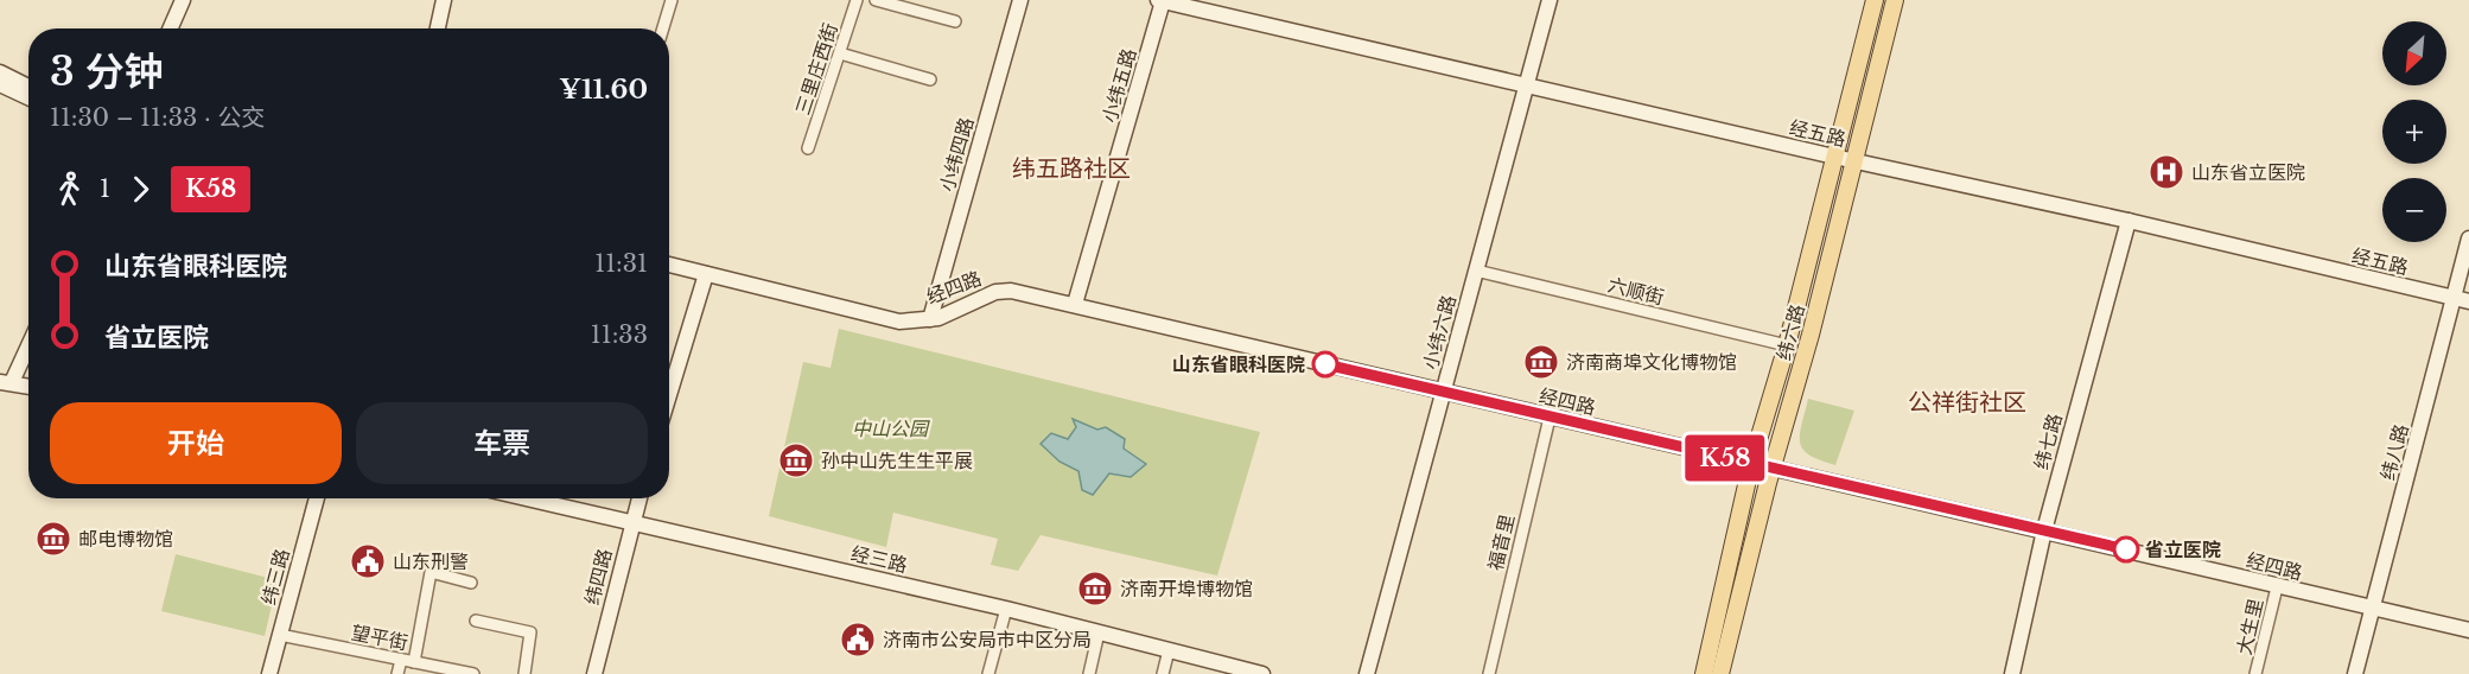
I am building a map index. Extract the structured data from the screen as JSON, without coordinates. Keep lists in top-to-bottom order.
{
  "streets": {
    "main road": ["纬六路"],
    "street": [
      "三里庄西街",
      "小纬五路",
      "经五路",
      "小纬四路",
      "经四路",
      "六顺街",
      "小纬六路",
      "纬七路",
      "纬八路",
      "福音里",
      "经三路",
      "纬三路",
      "纬四路",
      "大生里",
      "望平街"
    ]
  },
  "crossings": [
    ["小纬五路", "经五路"],
    ["小纬五路", "经四路"],
    ["经五路", "小纬六路"],
    ["经五路", "纬六路"],
    ["经五路", "纬七路"],
    ["经五路", "纬八路"],
    ["小纬四路", "经四路"],
    ["经四路", "小纬六路"],
    ["经四路", "纬六路"],
    ["经四路", "纬七路"],
    ["经四路", "纬八路"],
    ["经四路", "福音里"],
    ["经四路", "大生里"],
    ["六顺街", "小纬六路"],
    ["六顺街", "纬六路"],
    ["经三路", "纬四路"],
    ["纬三路", "望平街"]
  ],
  "districts": ["纬五路社区", "公祥街社区"],
  "parks": ["中山公园"],
  "places": {
    "hospital": ["山东省立医院"],
    "museum": [
      "济南商埠文化博物馆",
      "孙中山先生生平展",
      "邮电博物馆",
      "济南开埠博物馆"
    ],
    "other": ["山东省眼科医院", "省立医院"],
    "public building": ["山东刑警", "济南市公安局市中区分局"]
  },
  "lines": ["bus line K58"],
  "north": "bottom left",
  "page": {
    "on_map": "K58",
    "map_buttons": ["+", "−"],
    "heading": ["3 分钟", "11:30 – 11:33 · 公交", "¥11.60"],
    "legs": ["1", "K58"],
    "list": [
      {
        "name": "山东省眼科医院",
        "value": "11:31"
      },
      {
        "name": "省立医院",
        "value": "11:33"
      }
    ],
    "buttons": ["开始", "车票"]
  }
}
